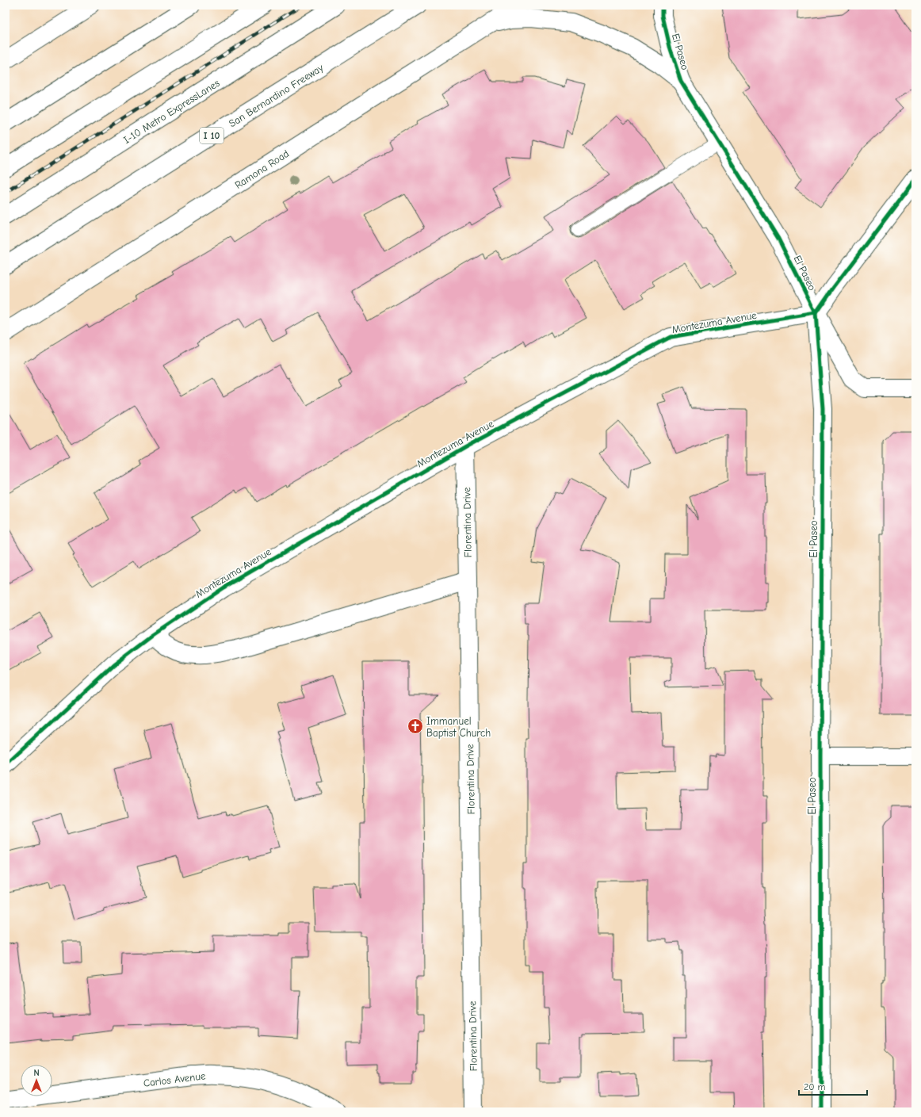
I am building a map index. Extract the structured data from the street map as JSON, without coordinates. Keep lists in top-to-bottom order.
{
  "streets": {
    "main road": [
      "El Paseo",
      "San Bernardino Freeway",
      "I-10 Metro ExpressLanes",
      "I 10",
      "Ramona Road",
      "Montezuma Avenue",
      "Florentina Drive",
      "Carlos Avenue"
    ]
  },
  "crossings": [
    ["El Paseo", "Ramona Road"],
    ["El Paseo", "Montezuma Avenue"],
    ["Montezuma Avenue", "Florentina Drive"]
  ],
  "places": {
    "church": ["Immanuel Baptist Church"]
  },
  "scale_bar": "20 m",
  "north": "top"
}
